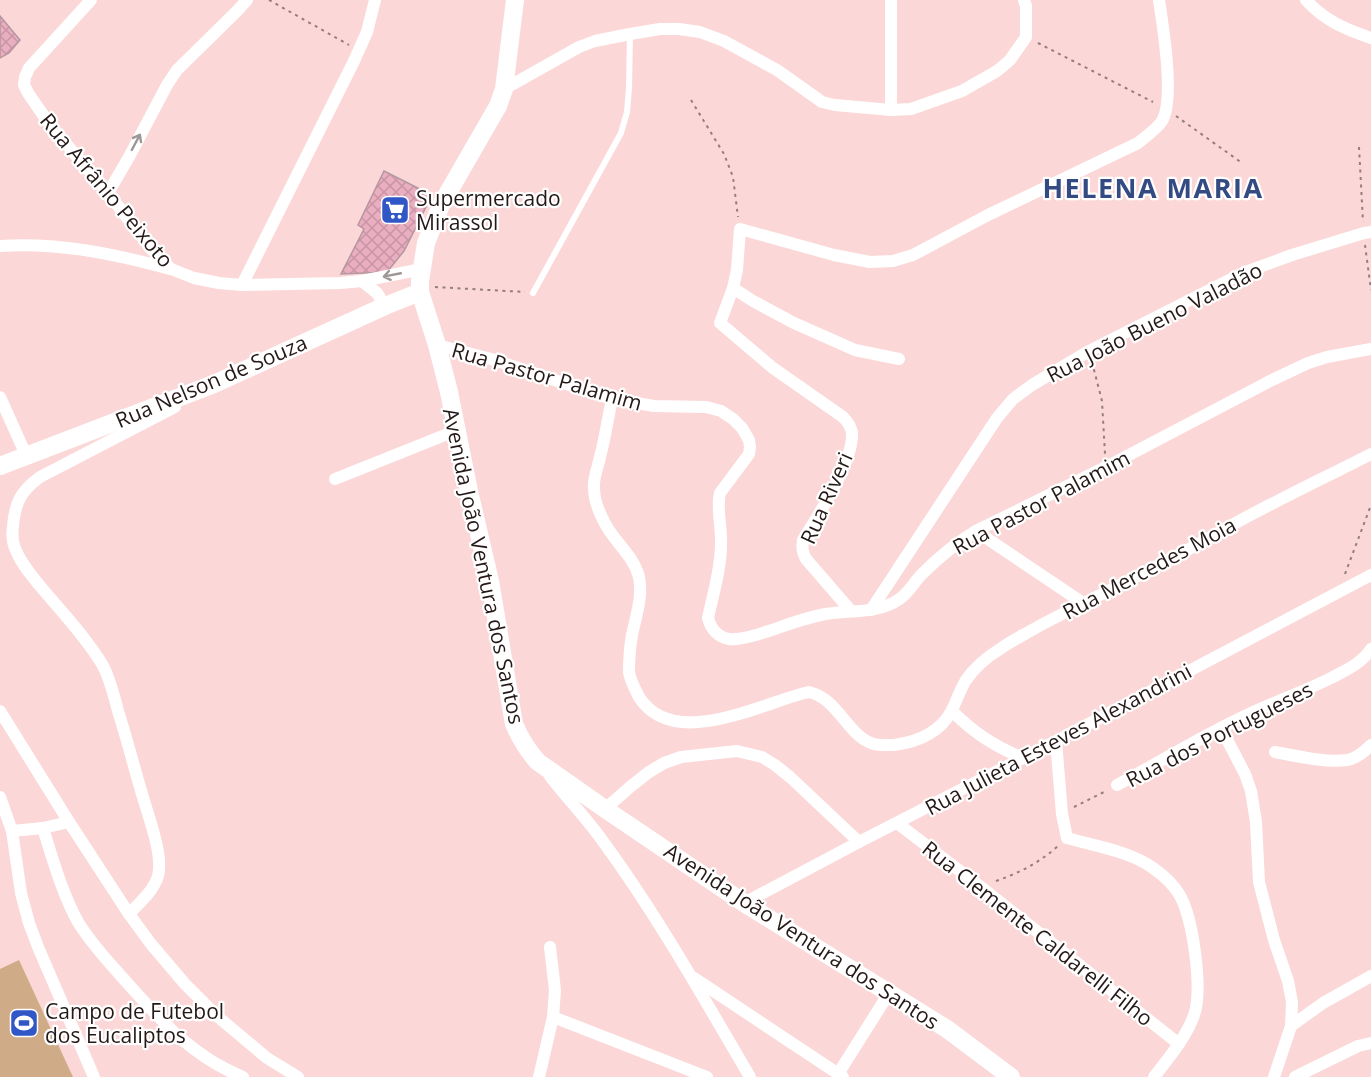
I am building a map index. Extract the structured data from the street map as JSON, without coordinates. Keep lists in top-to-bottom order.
{
  "streets": {
    "main road": ["Rua Nelson de Souza", "Avenida João Ventura dos Santos"],
    "street": [
      "Rua Afrânio Peixoto",
      "Rua João Bueno Valadão",
      "Rua Pastor Palamim",
      "Rua Riveri",
      "Rua Mercedes Moia",
      "Rua dos Portugueses",
      "Rua Julieta Esteves Alexandrini",
      "Rua Clemente Caldarelli Filho"
    ]
  },
  "crossings": [
    ["Rua Afrânio Peixoto", "Rua Nelson de Souza"],
    ["Rua Afrânio Peixoto", "Avenida João Ventura dos Santos"],
    ["Rua João Bueno Valadão", "Rua Pastor Palamim"],
    ["Rua Pastor Palamim", "Rua Riveri"],
    ["Rua Pastor Palamim", "Avenida João Ventura dos Santos"],
    ["Rua Nelson de Souza", "Avenida João Ventura dos Santos"],
    ["Avenida João Ventura dos Santos", "Rua Julieta Esteves Alexandrini"],
    ["Rua Julieta Esteves Alexandrini", "Rua Clemente Caldarelli Filho"]
  ],
  "districts": ["HELENA MARIA"],
  "places": {
    "supermarket": ["Supermercado Mirassol"],
    "sports": ["Campo de Futebol dos Eucaliptos"]
  }
}
